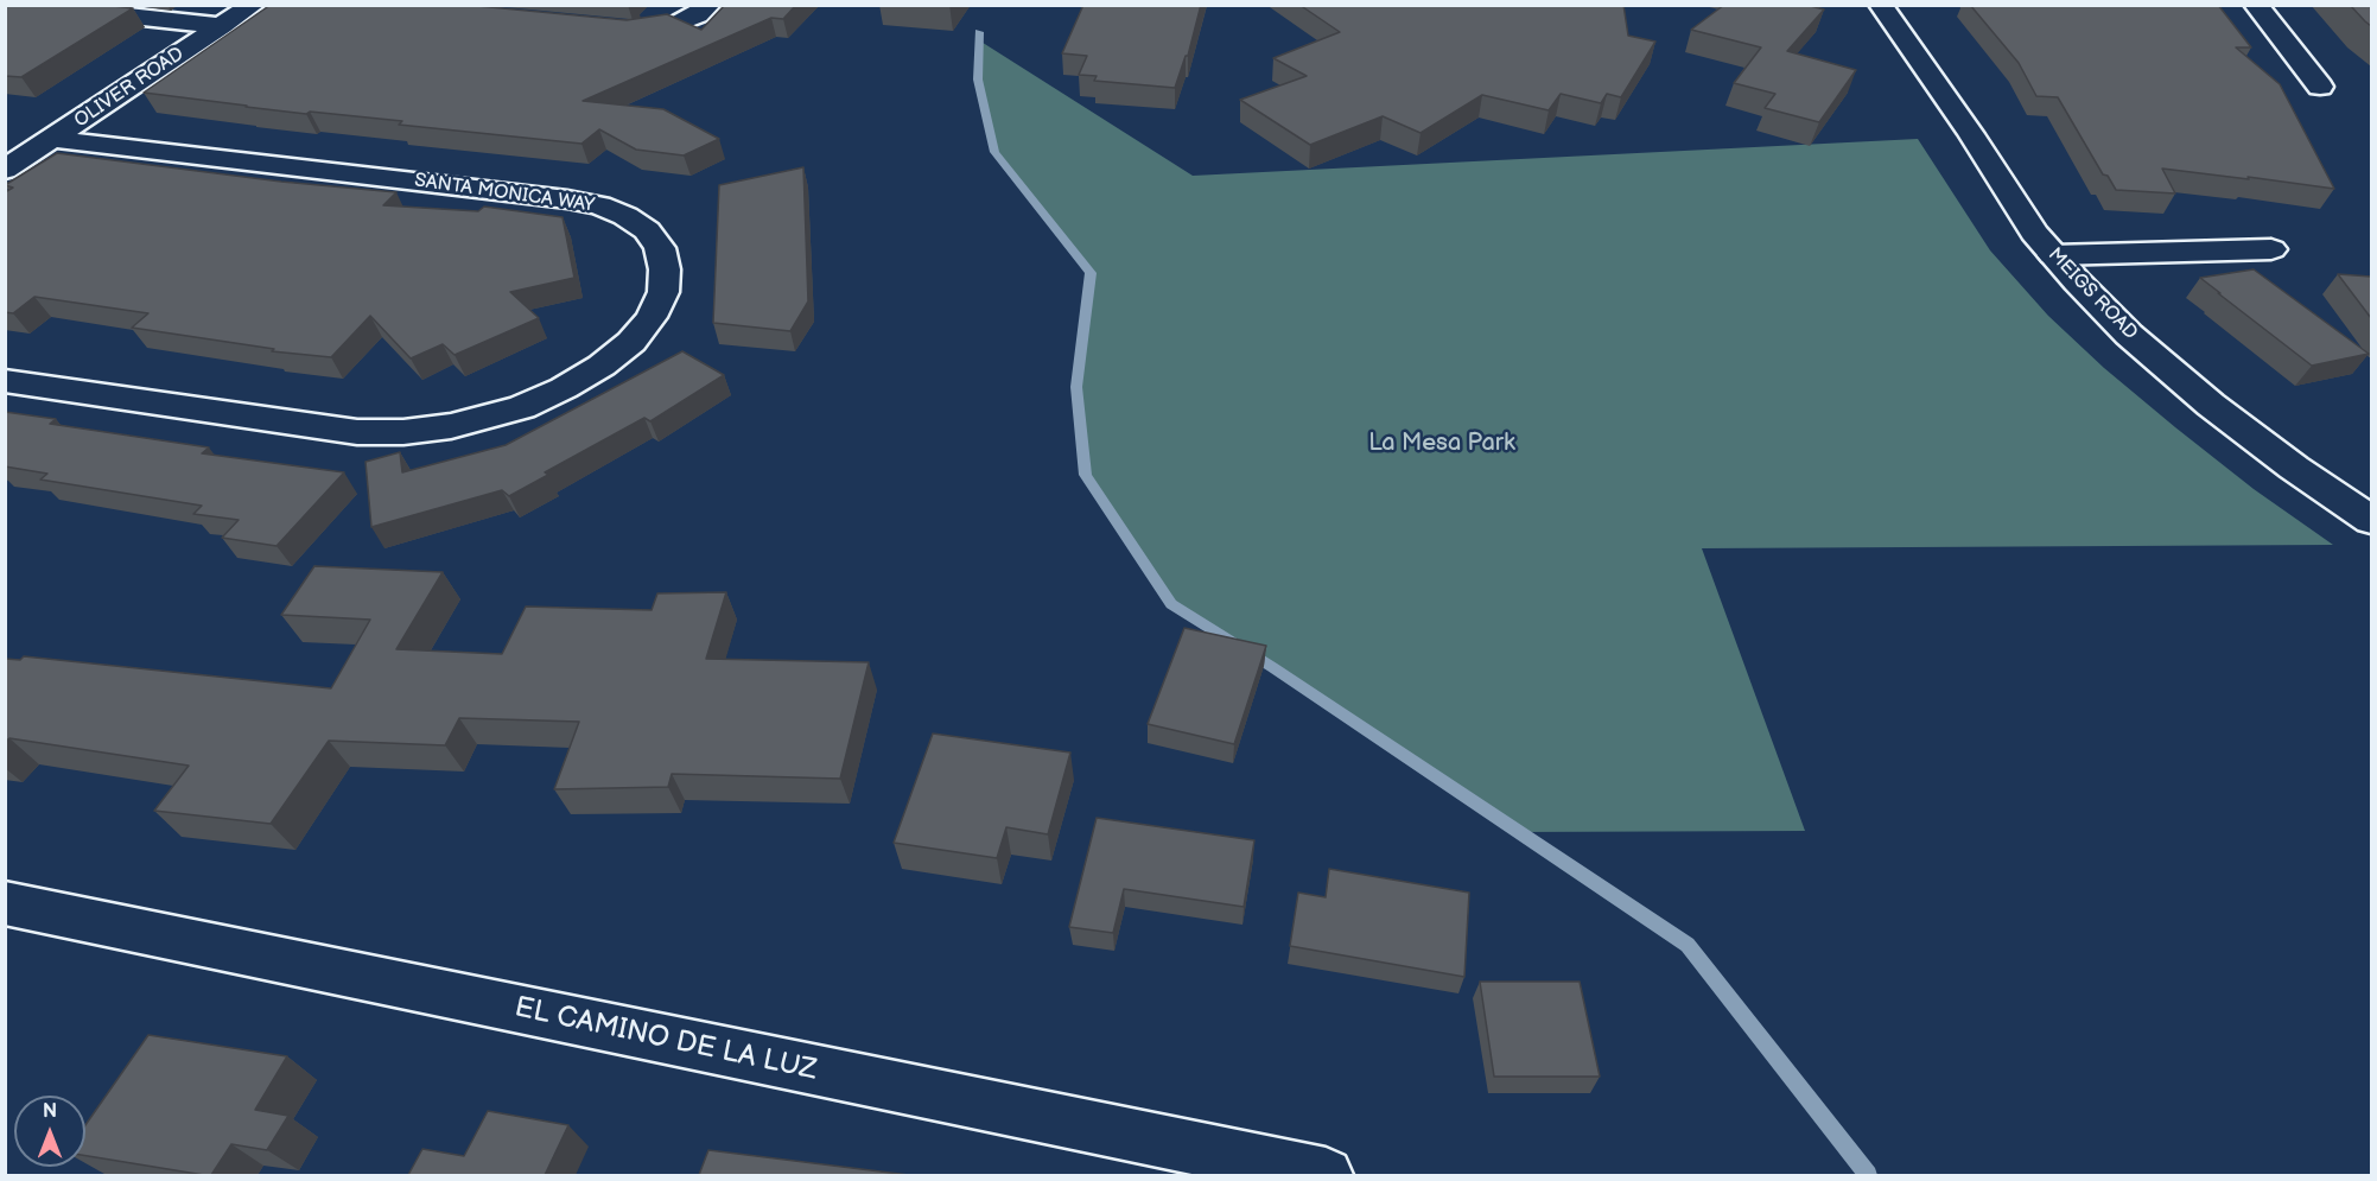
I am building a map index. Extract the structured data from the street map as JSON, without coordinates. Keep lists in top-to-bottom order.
{
  "streets": {
    "street": [
      "OLIVER ROAD",
      "SANTA MONICA WAY",
      "MEIGS ROAD",
      "EL CAMINO DE LA LUZ"
    ]
  },
  "crossings": [
    ["OLIVER ROAD", "SANTA MONICA WAY"]
  ],
  "parks": ["La Mesa Park"],
  "north": "top"
}
